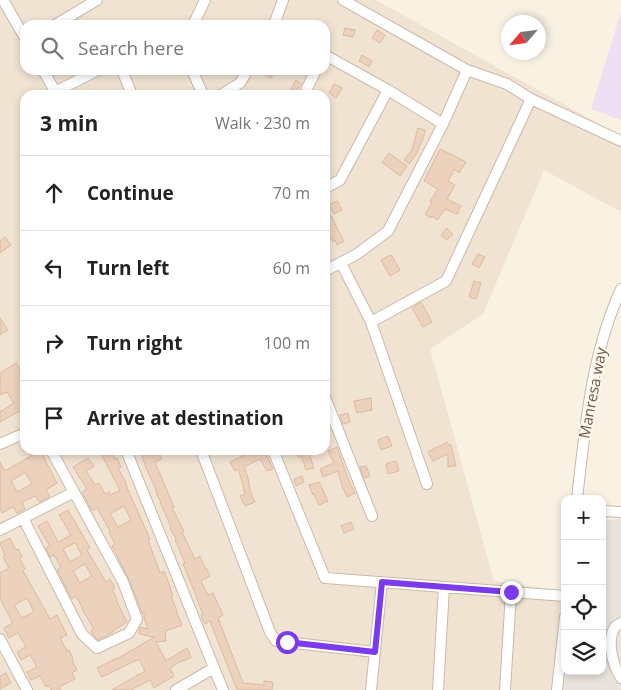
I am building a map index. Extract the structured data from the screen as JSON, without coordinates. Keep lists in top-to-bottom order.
{
  "streets": {
    "street": ["Manresa way"]
  },
  "north": "bottom left",
  "page": {
    "search": "Search here",
    "heading": ["3 min", "Walk · 230 m"],
    "list": [
      ["Continue", "70 m"],
      ["Turn left", "60 m"],
      ["Turn right", "100 m"],
      "Arrive at destination"
    ],
    "map_buttons": ["+", "−"]
  }
}
